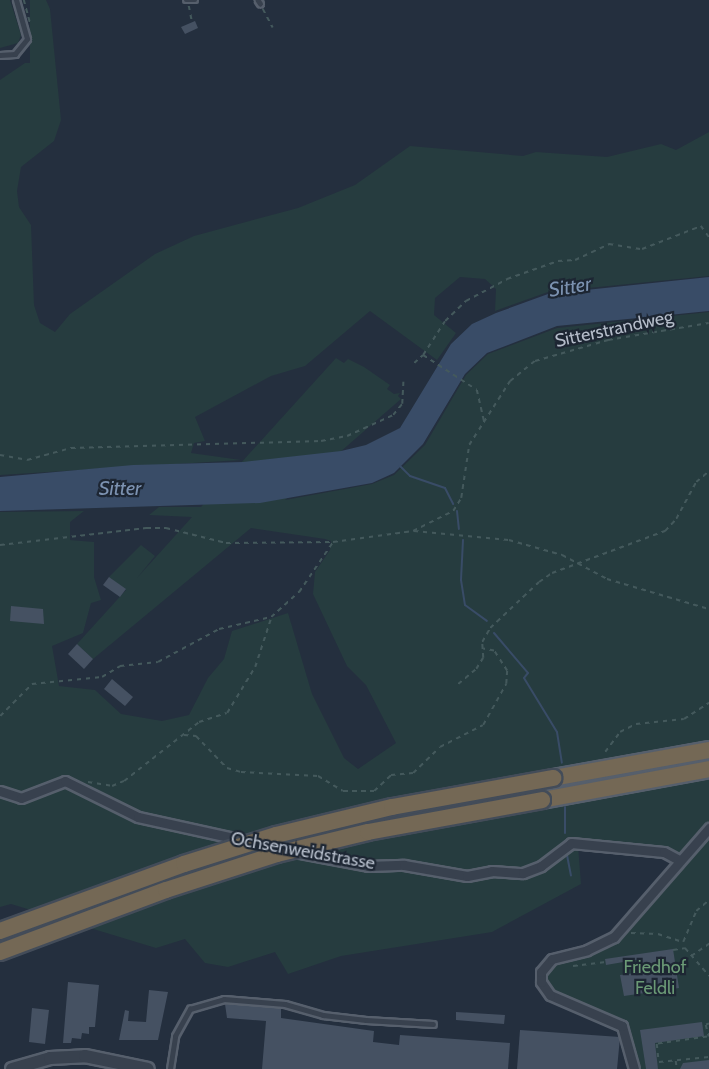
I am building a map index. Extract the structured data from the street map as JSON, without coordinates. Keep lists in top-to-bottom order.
{
  "streets": {
    "street": ["Ochsenweidstrasse"],
    "path": ["Sitterstrandweg"]
  },
  "water": ["Sitter"],
  "parks": ["Friedhof Feldli"]
}
